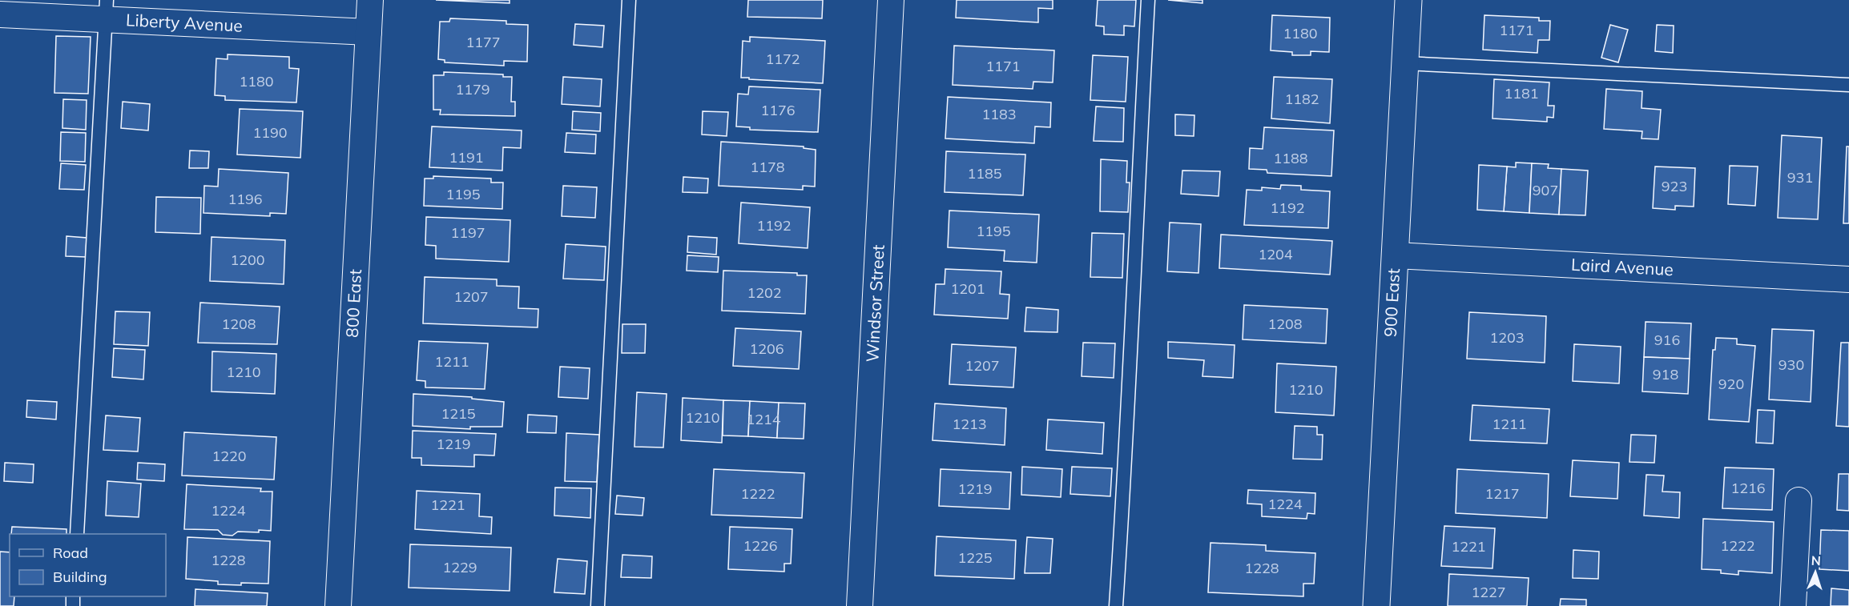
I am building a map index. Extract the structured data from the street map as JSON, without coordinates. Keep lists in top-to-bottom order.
{
  "streets": {
    "street": [
      "Liberty Avenue",
      "Laird Avenue",
      "900 East",
      "800 East",
      "Windsor Street"
    ]
  },
  "crossings": [
    ["Liberty Avenue", "800 East"],
    ["Laird Avenue", "900 East"]
  ],
  "house_numbers": [
    "1171",
    "1180",
    "1177",
    "1172",
    "1171",
    "1180",
    "1179",
    "1181",
    "1182",
    "1176",
    "1183",
    "1190",
    "1191",
    "1188",
    "1178",
    "1185",
    "931",
    "923",
    "907",
    "1195",
    "1196",
    "1192",
    "1192",
    "1195",
    "1197",
    "1204",
    "1200",
    "1201",
    "1202",
    "1207",
    "1208",
    "1208",
    "1203",
    "916",
    "1206",
    "1211",
    "930",
    "1207",
    "1210",
    "918",
    "920",
    "1210",
    "1215",
    "1210",
    "1214",
    "1213",
    "1211",
    "1219",
    "1220",
    "1216",
    "1219",
    "1222",
    "1217",
    "1224",
    "1221",
    "1224",
    "1226",
    "1222",
    "1221",
    "1225",
    "1228",
    "1229",
    "1228",
    "1227"
  ],
  "legend": ["Road", "Building"],
  "north": "top"
}
